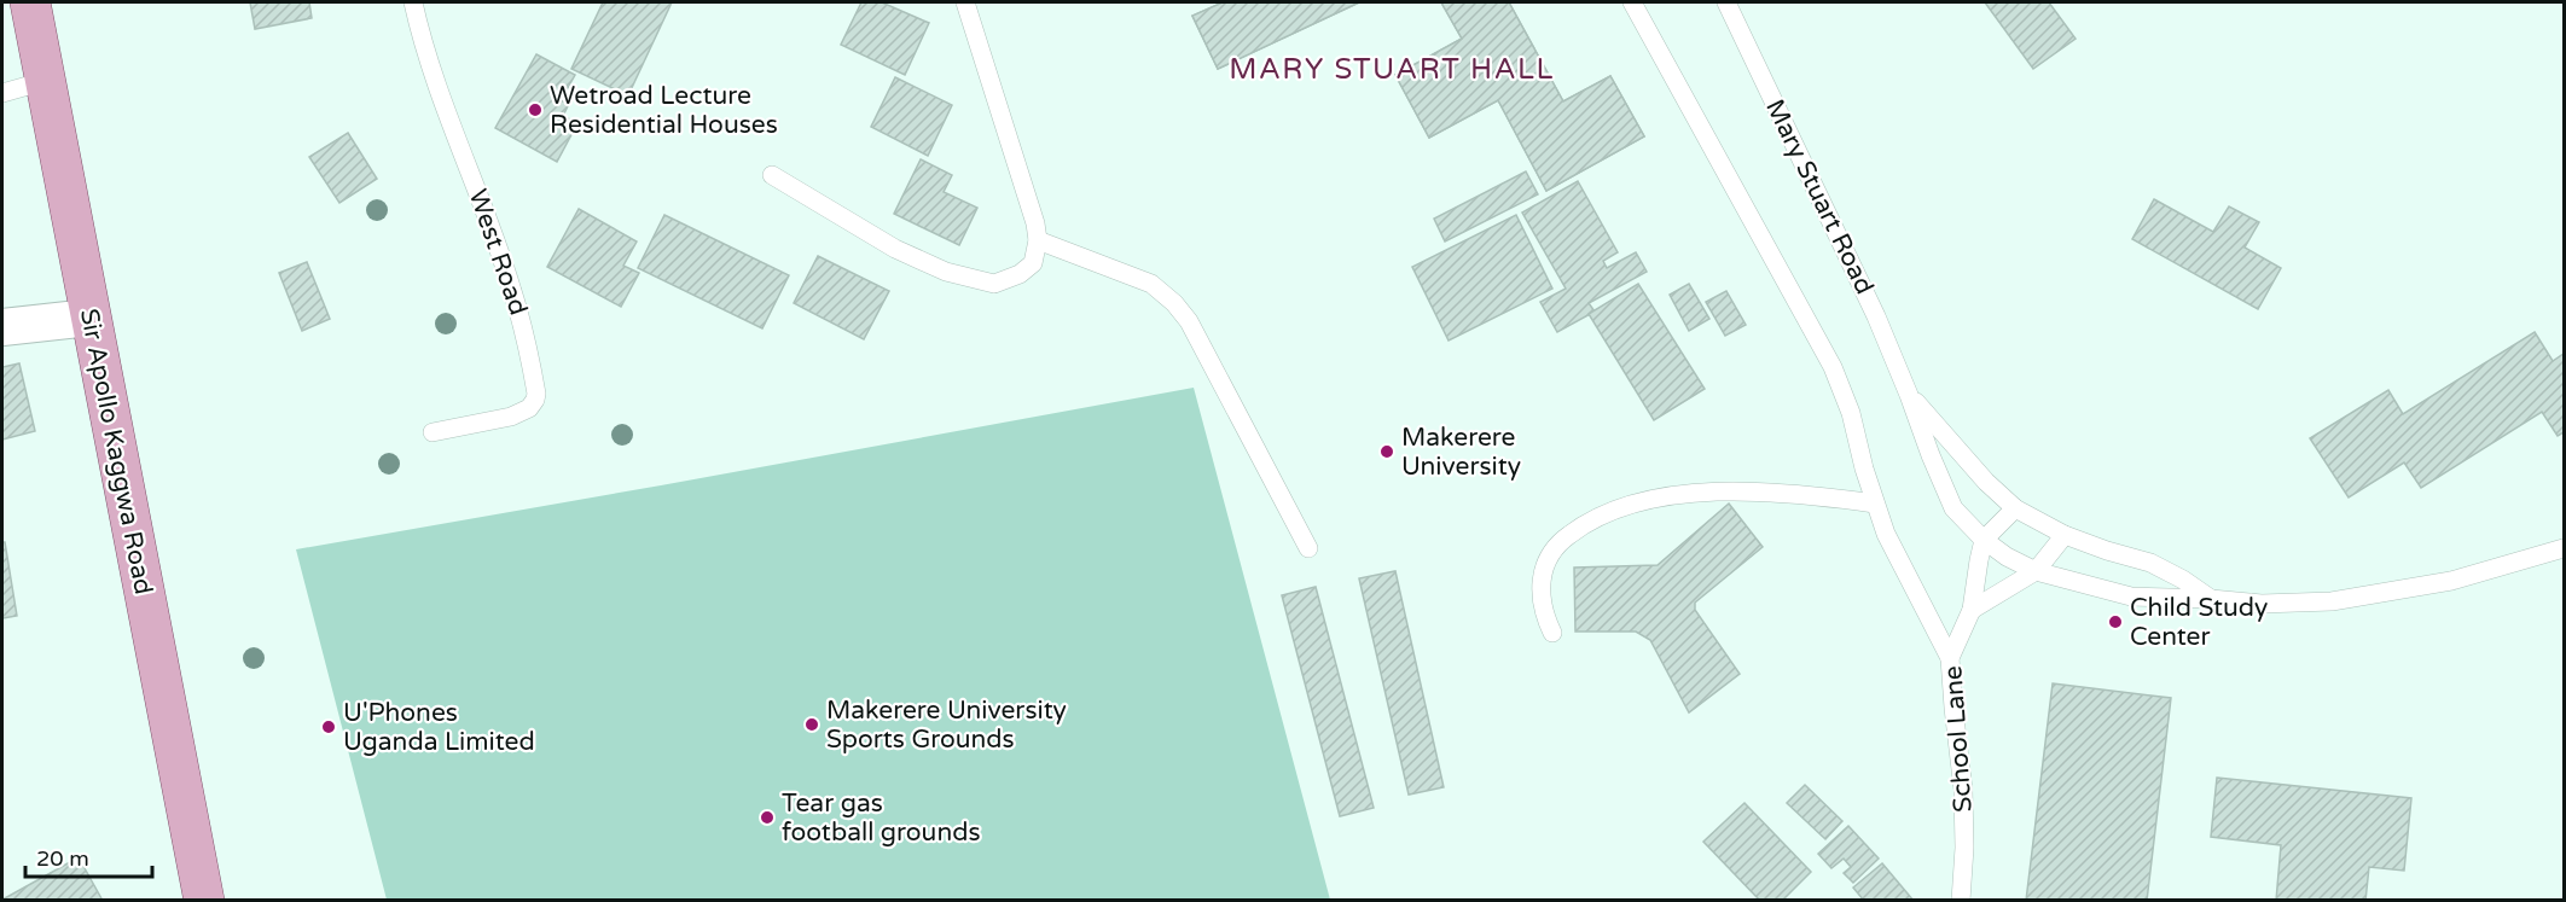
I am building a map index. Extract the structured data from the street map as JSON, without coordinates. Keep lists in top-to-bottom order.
{
  "streets": {
    "main road": ["Sir Apollo Kaggwa Road"],
    "lane": ["Mary Stuart Road", "West Road", "School Lane"]
  },
  "crossings": [
    ["Mary Stuart Road", "School Lane"]
  ],
  "districts": ["MARY STUART HALL"],
  "places": [
    "Wetroad Lecture Residential Houses",
    "Makerere University",
    "Child Study Center",
    "Makerere University Sports Grounds",
    "U'Phones Uganda Limited",
    "Tear gas football grounds"
  ],
  "scale_bar": "20 m"
}
